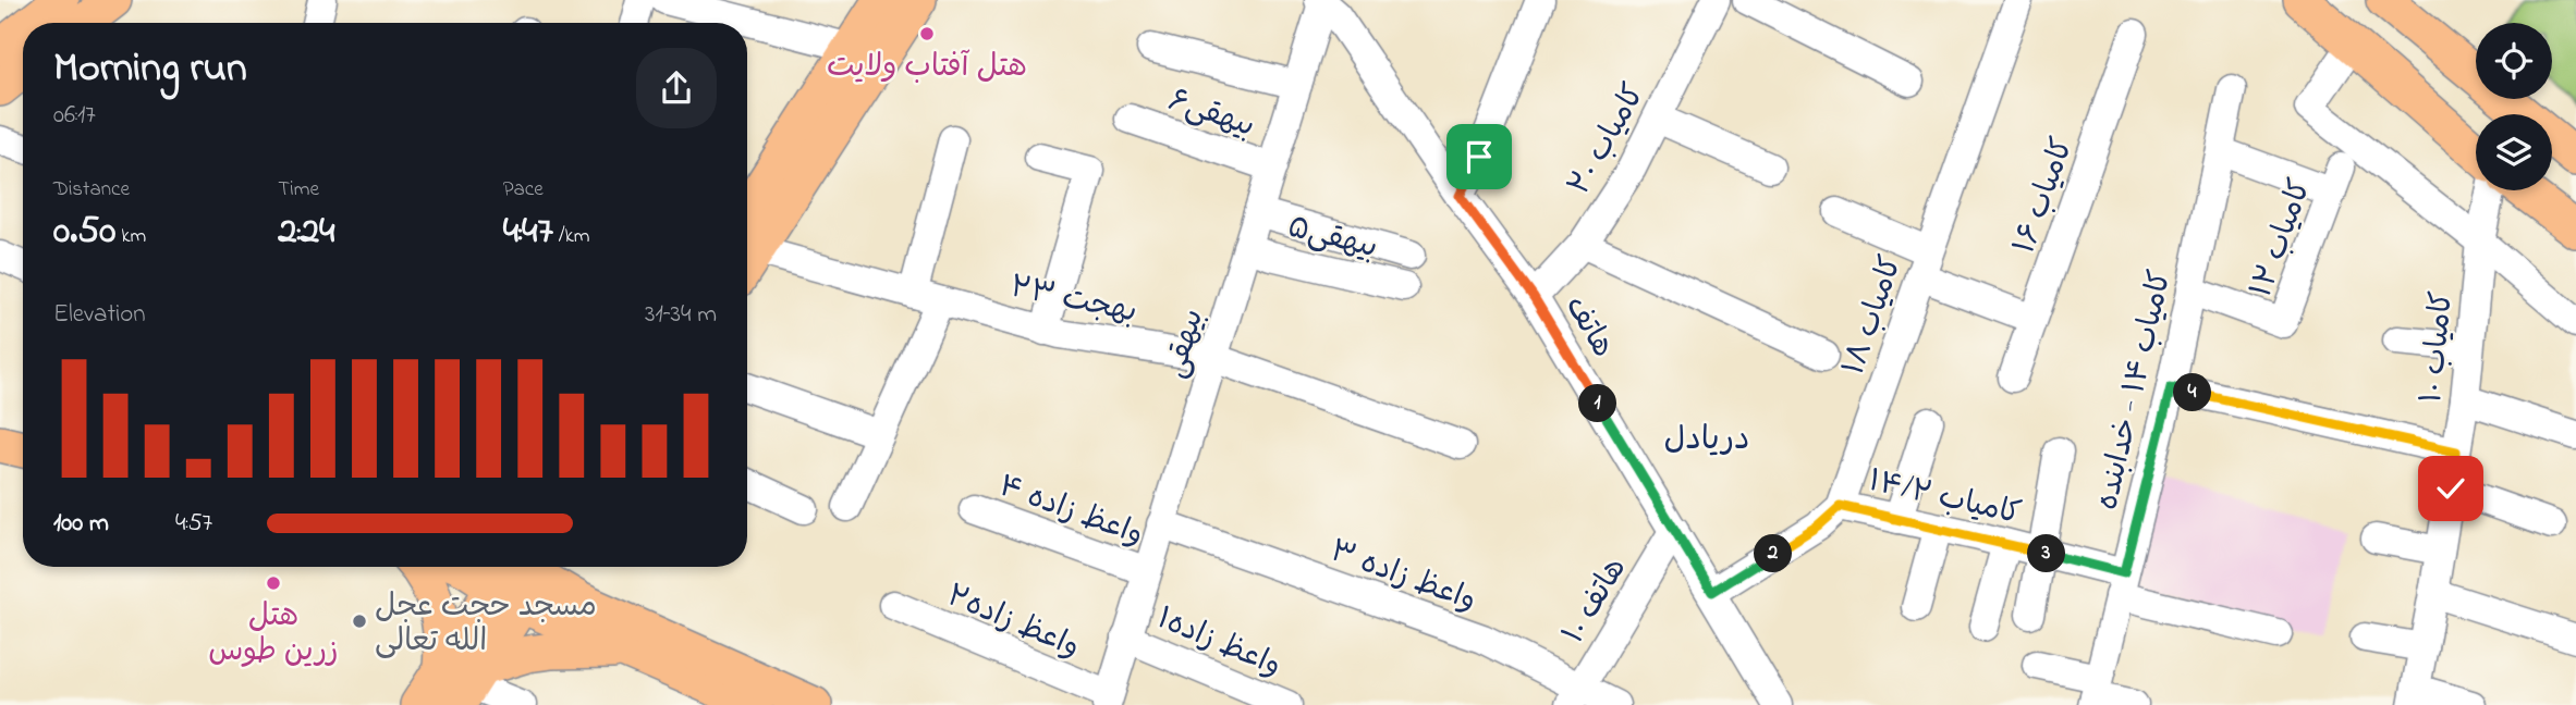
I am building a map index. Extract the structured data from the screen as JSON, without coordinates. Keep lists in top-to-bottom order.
{
  "streets": {
    "street": [
      "بیهقی۶",
      "کامیاب ۲۰",
      "کامیاب ۱۶",
      "بیهقی۵",
      "کامیاب ۱۲",
      "بهجت ۲۳",
      "کامیاب ۱۸",
      "هاتف",
      "بیهقی",
      "کامیاب ۱۰",
      "کامیاب ۱۴ - خدابنده",
      "کامیاب ۱۴/۲",
      "واعظ زاده ۴",
      "واعظ زاده ۳",
      "هاتف ۱۰",
      "واعظ زاده۲",
      "واعظ زاده۱"
    ]
  },
  "crossings": [
    ["بیهقی۶", "بیهقی"],
    ["کامیاب ۲۰", "هاتف"],
    ["بیهقی۵", "بیهقی"],
    ["کامیاب ۱۲", "کامیاب ۱۴ - خدابنده"],
    ["بهجت ۲۳", "بیهقی"],
    ["کامیاب ۱۸", "کامیاب ۱۴/۲"],
    ["هاتف", "بیهقی"],
    ["هاتف", "هاتف ۱۰"],
    ["بیهقی", "واعظ زاده ۴"],
    ["بیهقی", "واعظ زاده ۳"],
    ["بیهقی", "واعظ زاده۲"],
    ["بیهقی", "واعظ زاده۱"],
    ["کامیاب ۱۴ - خدابنده", "کامیاب ۱۴/۲"],
    ["واعظ زاده ۳", "هاتف ۱۰"]
  ],
  "districts": ["دریادل"],
  "places": ["هتل آفتاب ولایت", "هتل زرین طوس", "مسجد حجت عجل الله تعالی"],
  "page": {
    "heading": ["Morning run", "06:17"],
    "stats": [
      ["Distance", "0.50 km"],
      ["Time", "2:24"],
      ["Pace", "4:47 /km"]
    ],
    "chart": ["Elevation", "31–34 m"],
    "pins": [
      "4",
      "1",
      "2",
      "3"
    ],
    "list": [
      {
        "name": "100 m",
        "note": "4:57"
      }
    ]
  }
}
